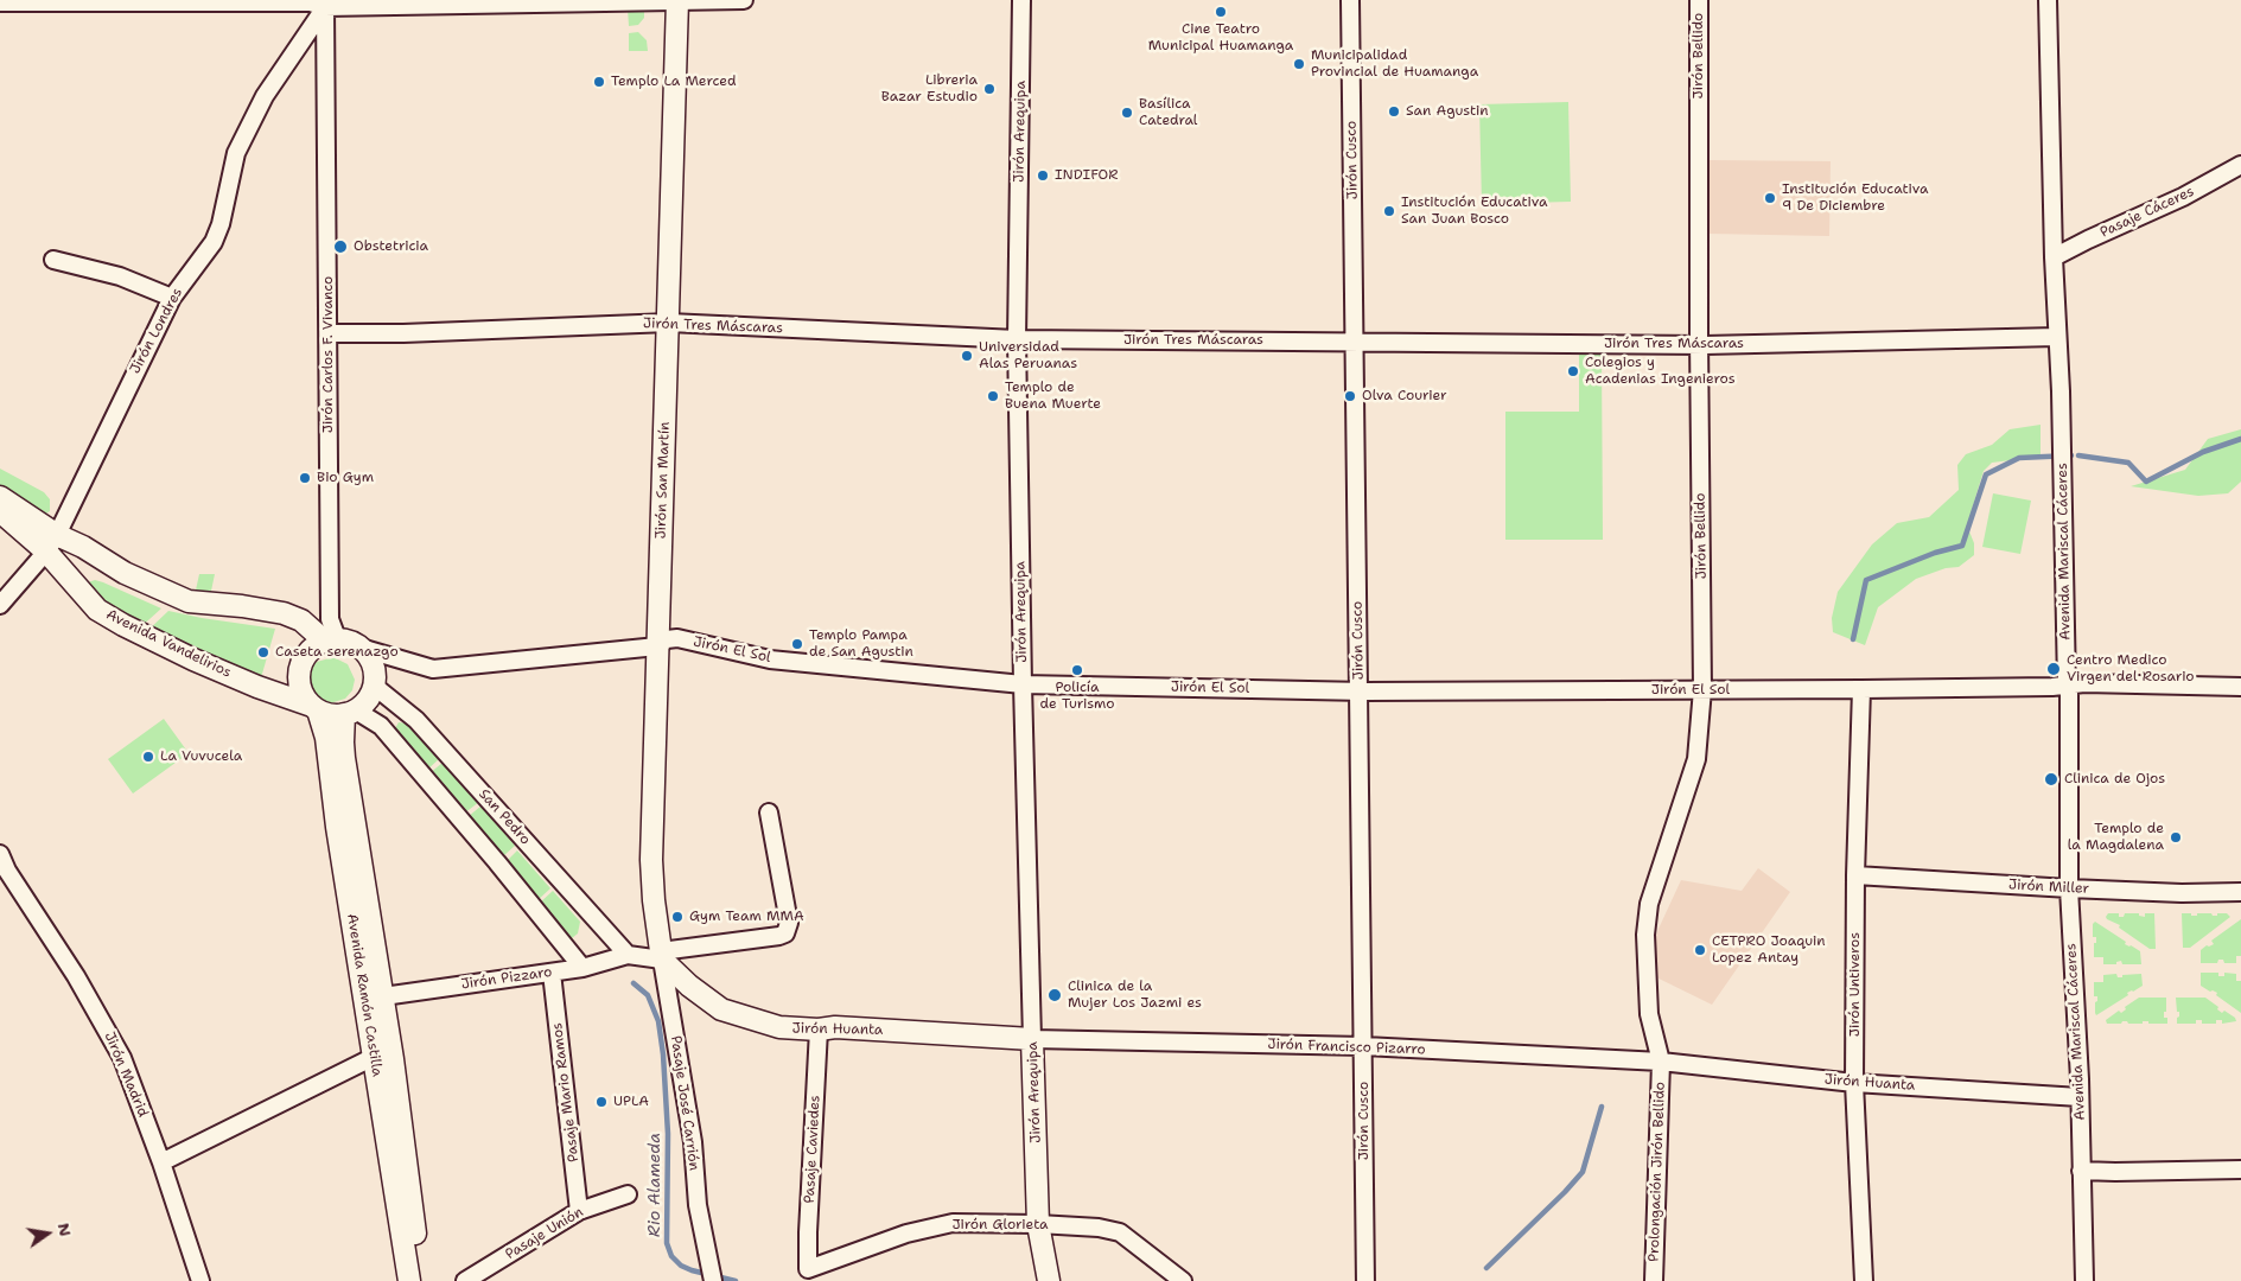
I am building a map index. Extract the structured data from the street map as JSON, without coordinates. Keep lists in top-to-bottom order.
{
  "streets": {
    "street": [
      "Jirón Bellido",
      "Jirón Arequipa",
      "Jirón Cusco",
      "Pasaje Cáceres",
      "Jirón Tres Máscaras",
      "Jirón Londres",
      "Jirón Carlos F. Vivanco",
      "Jirón San Martín",
      "Avenida Mariscal Cáceres",
      "Avenida Vandelirios",
      "Jirón El Sol",
      "San Pedro",
      "Jirón Miller",
      "Jirón Pizzaro",
      "Jirón Untiveros",
      "Avenida Ramón Castilla",
      "Jirón Huanta",
      "Jirón Francisco Pizarro",
      "Jirón Madrid",
      "Pasaje Mario Ramos",
      "Pasaje José Carrión",
      "Pasaje Caviedes",
      "Prolongación Jirón Bellido",
      "Jirón Glorieta",
      "Pasaje Unión"
    ]
  },
  "crossings": [
    ["Jirón Bellido", "Jirón Tres Máscaras"],
    ["Jirón Bellido", "Jirón El Sol"],
    ["Jirón Bellido", "Jirón Huanta"],
    ["Jirón Bellido", "Jirón Francisco Pizarro"],
    ["Jirón Bellido", "Prolongación Jirón Bellido"],
    ["Jirón Arequipa", "Jirón Tres Máscaras"],
    ["Jirón Arequipa", "Jirón El Sol"],
    ["Jirón Arequipa", "Jirón Huanta"],
    ["Jirón Arequipa", "Jirón Francisco Pizarro"],
    ["Jirón Arequipa", "Jirón Glorieta"],
    ["Jirón Cusco", "Jirón Tres Máscaras"],
    ["Jirón Cusco", "Jirón El Sol"],
    ["Jirón Cusco", "Jirón Francisco Pizarro"],
    ["Pasaje Cáceres", "Avenida Mariscal Cáceres"],
    ["Jirón Tres Máscaras", "Jirón Carlos F. Vivanco"],
    ["Jirón Tres Máscaras", "Jirón San Martín"],
    ["Jirón Tres Máscaras", "Avenida Mariscal Cáceres"],
    ["Jirón Londres", "Jirón Carlos F. Vivanco"],
    ["Jirón Londres", "Avenida Vandelirios"],
    ["Jirón Carlos F. Vivanco", "Avenida Vandelirios"],
    ["Jirón Carlos F. Vivanco", "Jirón El Sol"],
    ["Jirón Carlos F. Vivanco", "San Pedro"],
    ["Jirón Carlos F. Vivanco", "Avenida Ramón Castilla"],
    ["Jirón San Martín", "Jirón El Sol"],
    ["Jirón San Martín", "Jirón Huanta"],
    ["Jirón San Martín", "Pasaje José Carrión"],
    ["Avenida Mariscal Cáceres", "Jirón El Sol"],
    ["Avenida Mariscal Cáceres", "Jirón Miller"],
    ["Avenida Mariscal Cáceres", "Jirón Huanta"],
    ["Avenida Vandelirios", "Jirón El Sol"],
    ["Avenida Vandelirios", "San Pedro"],
    ["Avenida Vandelirios", "Avenida Ramón Castilla"],
    ["Jirón El Sol", "San Pedro"],
    ["Jirón El Sol", "Jirón Untiveros"],
    ["Jirón El Sol", "Avenida Ramón Castilla"],
    ["San Pedro", "Jirón Pizzaro"],
    ["San Pedro", "Avenida Ramón Castilla"],
    ["Jirón Miller", "Jirón Untiveros"],
    ["Jirón Pizzaro", "Avenida Ramón Castilla"],
    ["Jirón Pizzaro", "Pasaje Mario Ramos"],
    ["Jirón Untiveros", "Jirón Huanta"],
    ["Jirón Huanta", "Jirón Francisco Pizarro"],
    ["Jirón Huanta", "Pasaje José Carrión"],
    ["Jirón Huanta", "Pasaje Caviedes"],
    ["Jirón Huanta", "Prolongación Jirón Bellido"],
    ["Jirón Francisco Pizarro", "Prolongación Jirón Bellido"],
    ["Pasaje Mario Ramos", "Pasaje Unión"],
    ["Pasaje Caviedes", "Jirón Glorieta"]
  ],
  "water": ["Rio Alameda"],
  "places": [
    "Cine Teatro Municipal Huamanga",
    "Municipalidad Provincial de Huamanga",
    "Templo La Merced",
    "Libreria Bazar Estudio",
    "San Agustin",
    "Basílica Catedral",
    "INDIFOR",
    "Institución Educativa 9 De Diciembre",
    "Institución Educativa San Juan Bosco",
    "Obstetricia",
    "Universidad Alas Peruanas",
    "Colegios y Acadenias Ingenieros",
    "Templo de Buena Muerte",
    "Olva Courier",
    "Bio Gym",
    "Templo Pampa de San Agustin",
    "Caseta serenazgo",
    "Centro Medico Virgen del Rosario",
    "Policía de Turismo",
    "La Vuvucela",
    "Clinica de Ojos",
    "Templo de la Magdalena",
    "Gym Team MMA",
    "CETPRO Joaquin Lopez Antay",
    "Clinica de la Mujer Los Jazmi es",
    "UPLA"
  ],
  "north": "right"
}
